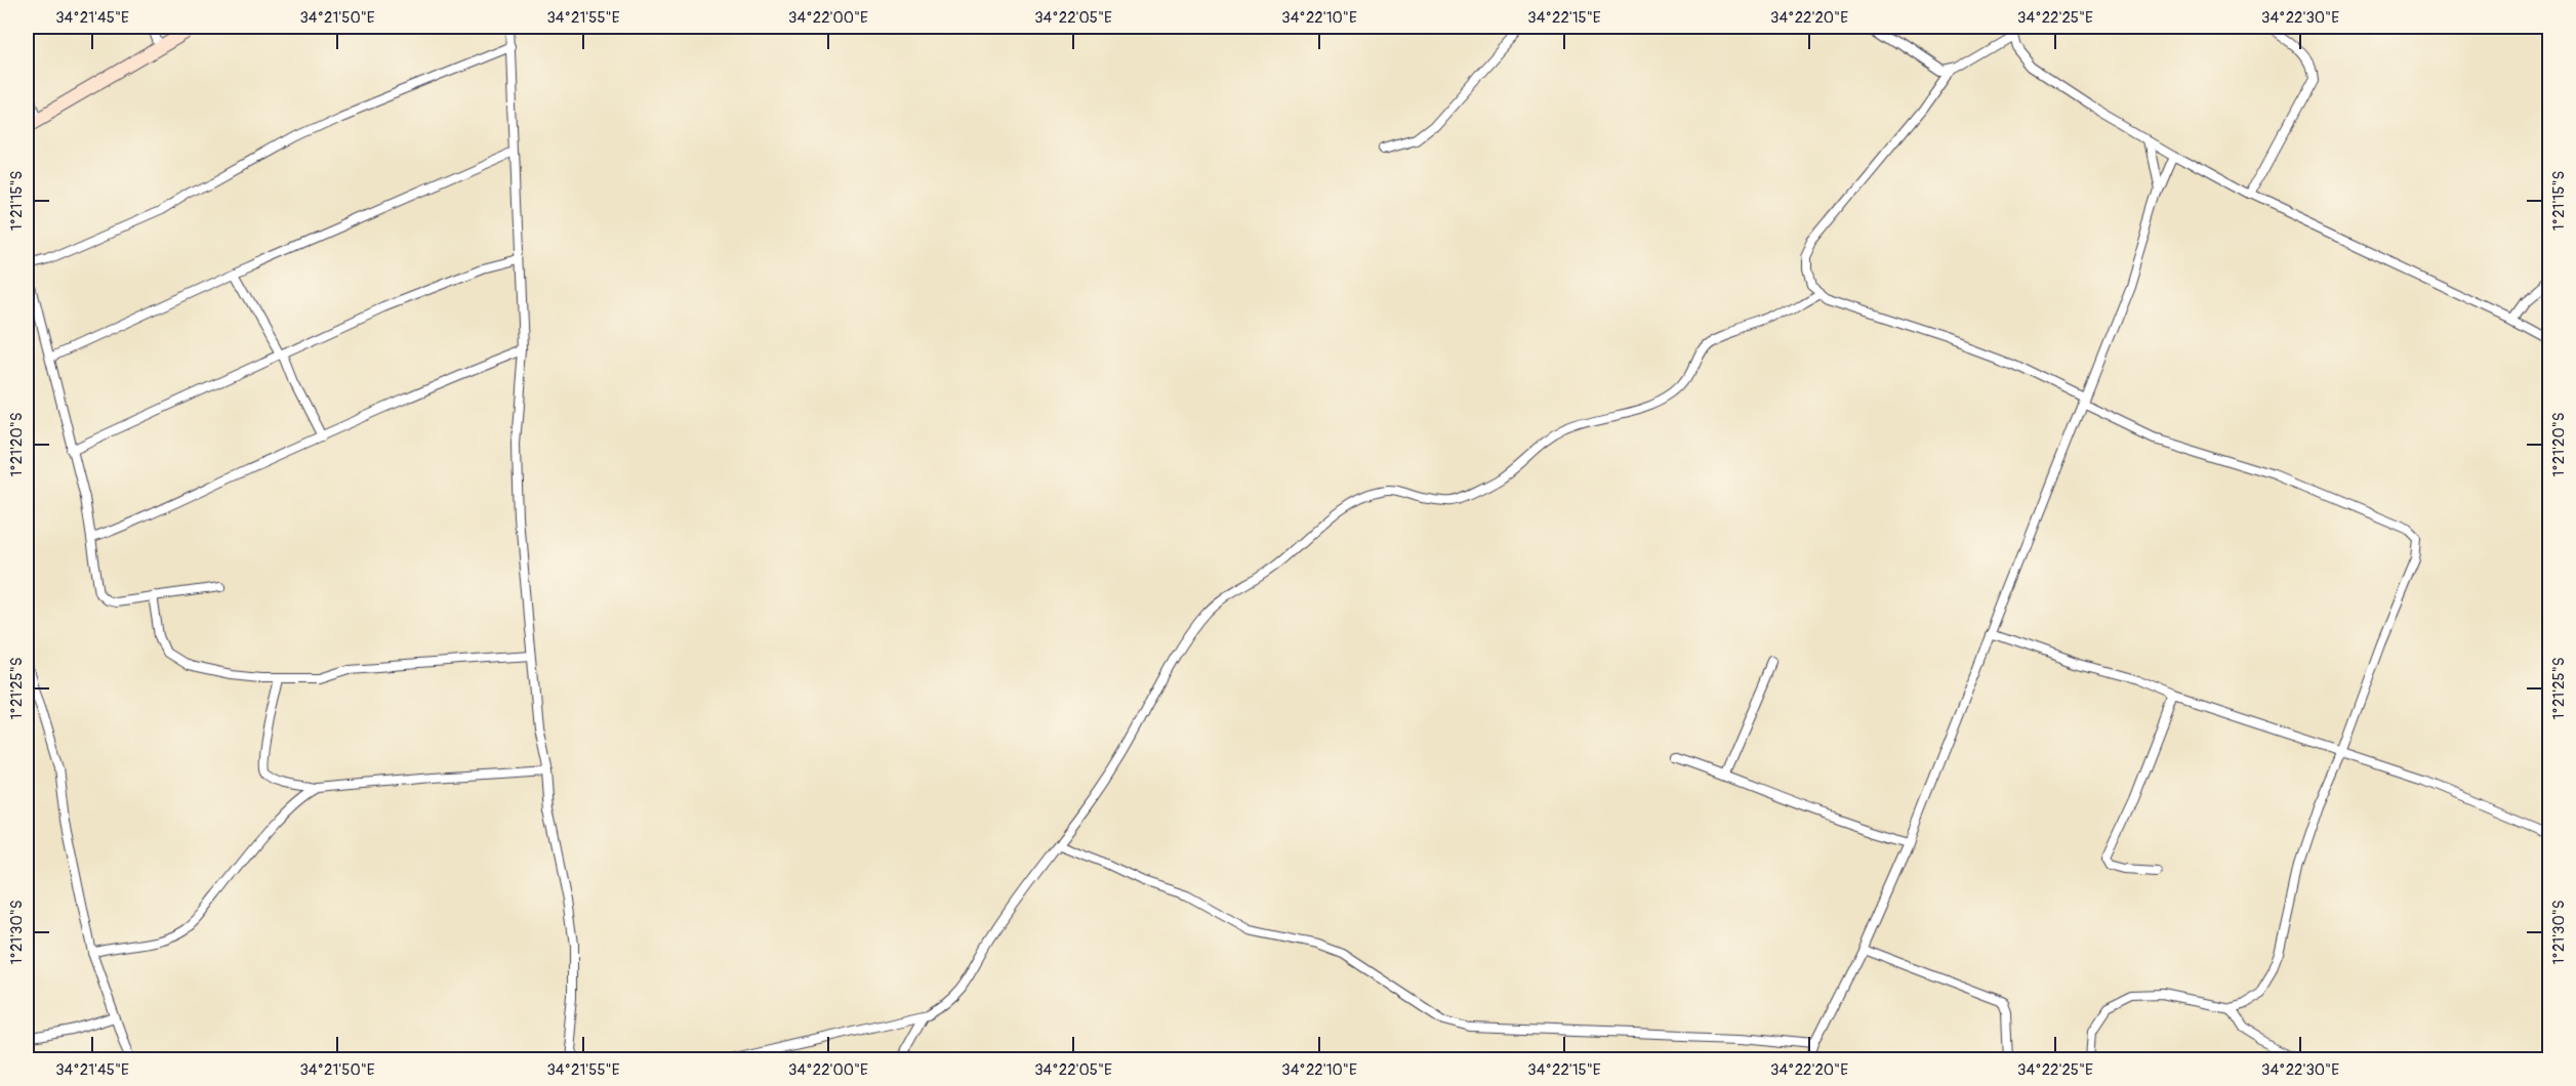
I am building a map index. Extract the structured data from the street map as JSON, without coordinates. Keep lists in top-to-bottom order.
{
  "coordinates": [
    "34°21'45\"E",
    "34°21'50\"E",
    "34°21'55\"E",
    "34°22'00\"E",
    "34°22'05\"E",
    "34°22'10\"E",
    "34°22'15\"E",
    "34°22'20\"E",
    "34°22'25\"E",
    "34°22'30\"E",
    "1°21'15\"S",
    "1°21'20\"S",
    "1°21'25\"S",
    "1°21'30\"S"
  ]
}
